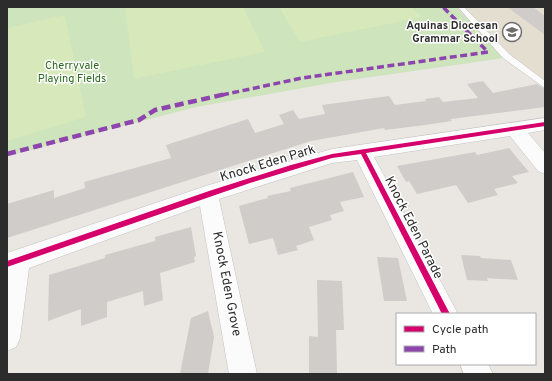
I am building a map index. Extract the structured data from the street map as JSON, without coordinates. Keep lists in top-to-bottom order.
{
  "streets": {
    "street": ["Knock Eden Park", "Knock Eden Parade", "Knock Eden Grove"]
  },
  "crossings": [
    ["Knock Eden Park", "Knock Eden Parade"],
    ["Knock Eden Park", "Knock Eden Grove"]
  ],
  "parks": ["Cherryvale Playing Fields"],
  "places": {
    "school or university": ["Aquinas Diocesan Grammar School"]
  },
  "legend": ["Cycle path", "Path"]
}
